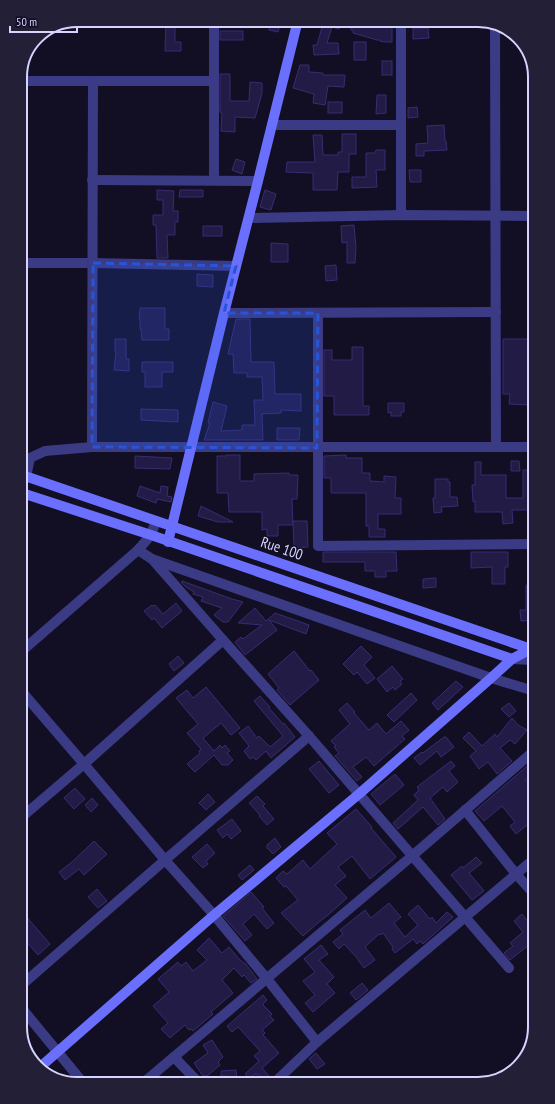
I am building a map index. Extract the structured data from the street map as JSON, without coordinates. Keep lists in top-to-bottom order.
{
  "streets": {
    "street": ["Rue 100"]
  },
  "scale_bar": "50 m"
}
